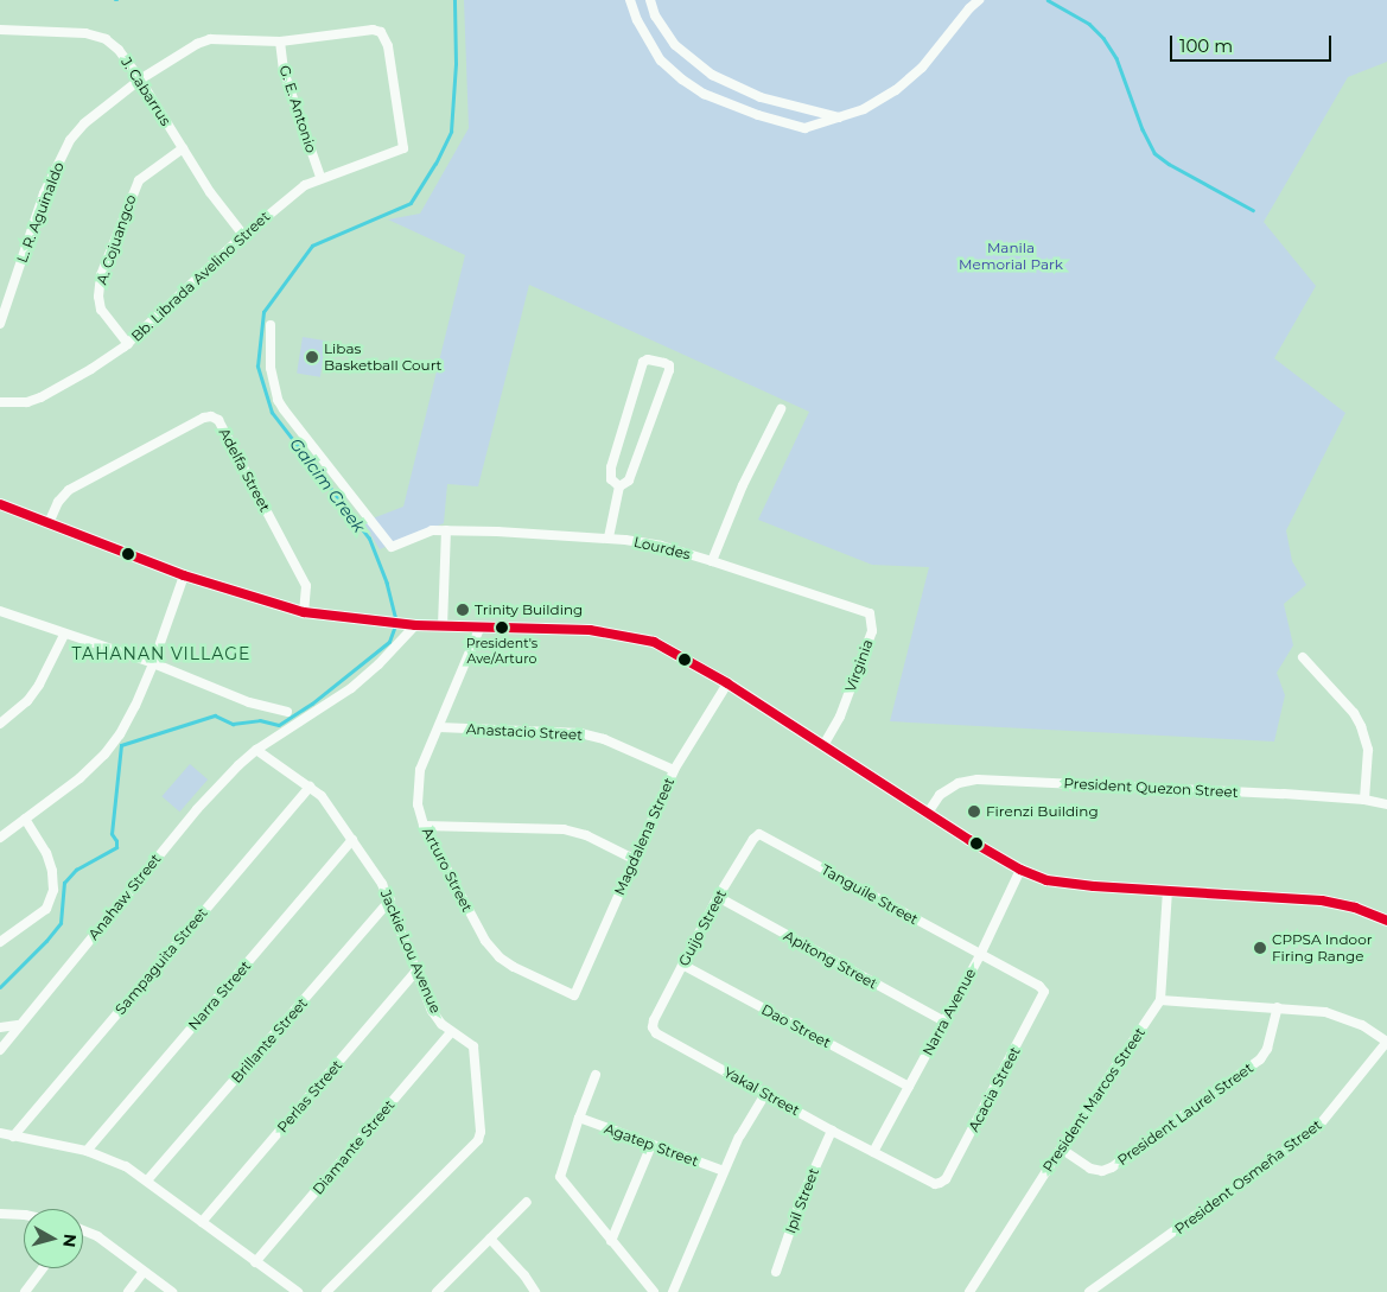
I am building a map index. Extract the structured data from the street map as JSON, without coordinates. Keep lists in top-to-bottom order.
{
  "streets": {
    "street": [
      "J. Cabarrus",
      "G. E. Antonio",
      "L. R. Aguinaldo",
      "A. Cojuangco",
      "Bb. Librada Avelino Street",
      "Adelfa Street",
      "Lourdes",
      "Virginia",
      "Anastacio Street",
      "President Quezon Street",
      "Magdalena Street",
      "Arturo Street",
      "Tanguile Street",
      "Anahaw Street",
      "Guijo Street",
      "Jackie Lou Avenue",
      "Apitong Street",
      "Sampaguita Street",
      "Narra Street",
      "Narra Avenue",
      "Dao Street",
      "Brillante Street",
      "Acacia Street",
      "Yakal Street",
      "Perlas Street",
      "President Marcos Street",
      "President Laurel Street",
      "Agatep Street",
      "Diamante Street",
      "President Osmeña Street",
      "Ipil Street"
    ]
  },
  "crossings": [
    ["J. Cabarrus", "L. R. Aguinaldo"],
    ["J. Cabarrus", "A. Cojuangco"],
    ["J. Cabarrus", "Bb. Librada Avelino Street"],
    ["G. E. Antonio", "L. R. Aguinaldo"],
    ["G. E. Antonio", "Bb. Librada Avelino Street"],
    ["L. R. Aguinaldo", "Bb. Librada Avelino Street"],
    ["A. Cojuangco", "Bb. Librada Avelino Street"],
    ["Lourdes", "Virginia"],
    ["Anastacio Street", "Magdalena Street"],
    ["Anastacio Street", "Arturo Street"],
    ["Magdalena Street", "Arturo Street"],
    ["Tanguile Street", "Guijo Street"],
    ["Tanguile Street", "Narra Avenue"],
    ["Tanguile Street", "Acacia Street"],
    ["Anahaw Street", "Jackie Lou Avenue"],
    ["Guijo Street", "Apitong Street"],
    ["Guijo Street", "Dao Street"],
    ["Guijo Street", "Yakal Street"],
    ["Jackie Lou Avenue", "Sampaguita Street"],
    ["Jackie Lou Avenue", "Narra Street"],
    ["Jackie Lou Avenue", "Brillante Street"],
    ["Jackie Lou Avenue", "Perlas Street"],
    ["Jackie Lou Avenue", "Diamante Street"],
    ["Apitong Street", "Narra Avenue"],
    ["Narra Avenue", "Dao Street"],
    ["Narra Avenue", "Acacia Street"],
    ["Narra Avenue", "Yakal Street"],
    ["Acacia Street", "Yakal Street"],
    ["Yakal Street", "Ipil Street"],
    ["President Marcos Street", "President Laurel Street"]
  ],
  "districts": ["TAHANAN VILLAGE"],
  "water": ["Galcim Creek"],
  "parks": ["Manila Memorial Park"],
  "places": [
    "Libas Basketball Court",
    "Trinity Building",
    "President's Ave/Arturo",
    "Firenzi Building",
    "CPPSA Indoor Firing Range"
  ],
  "scale_bar": "100 m",
  "north": "right"
}
